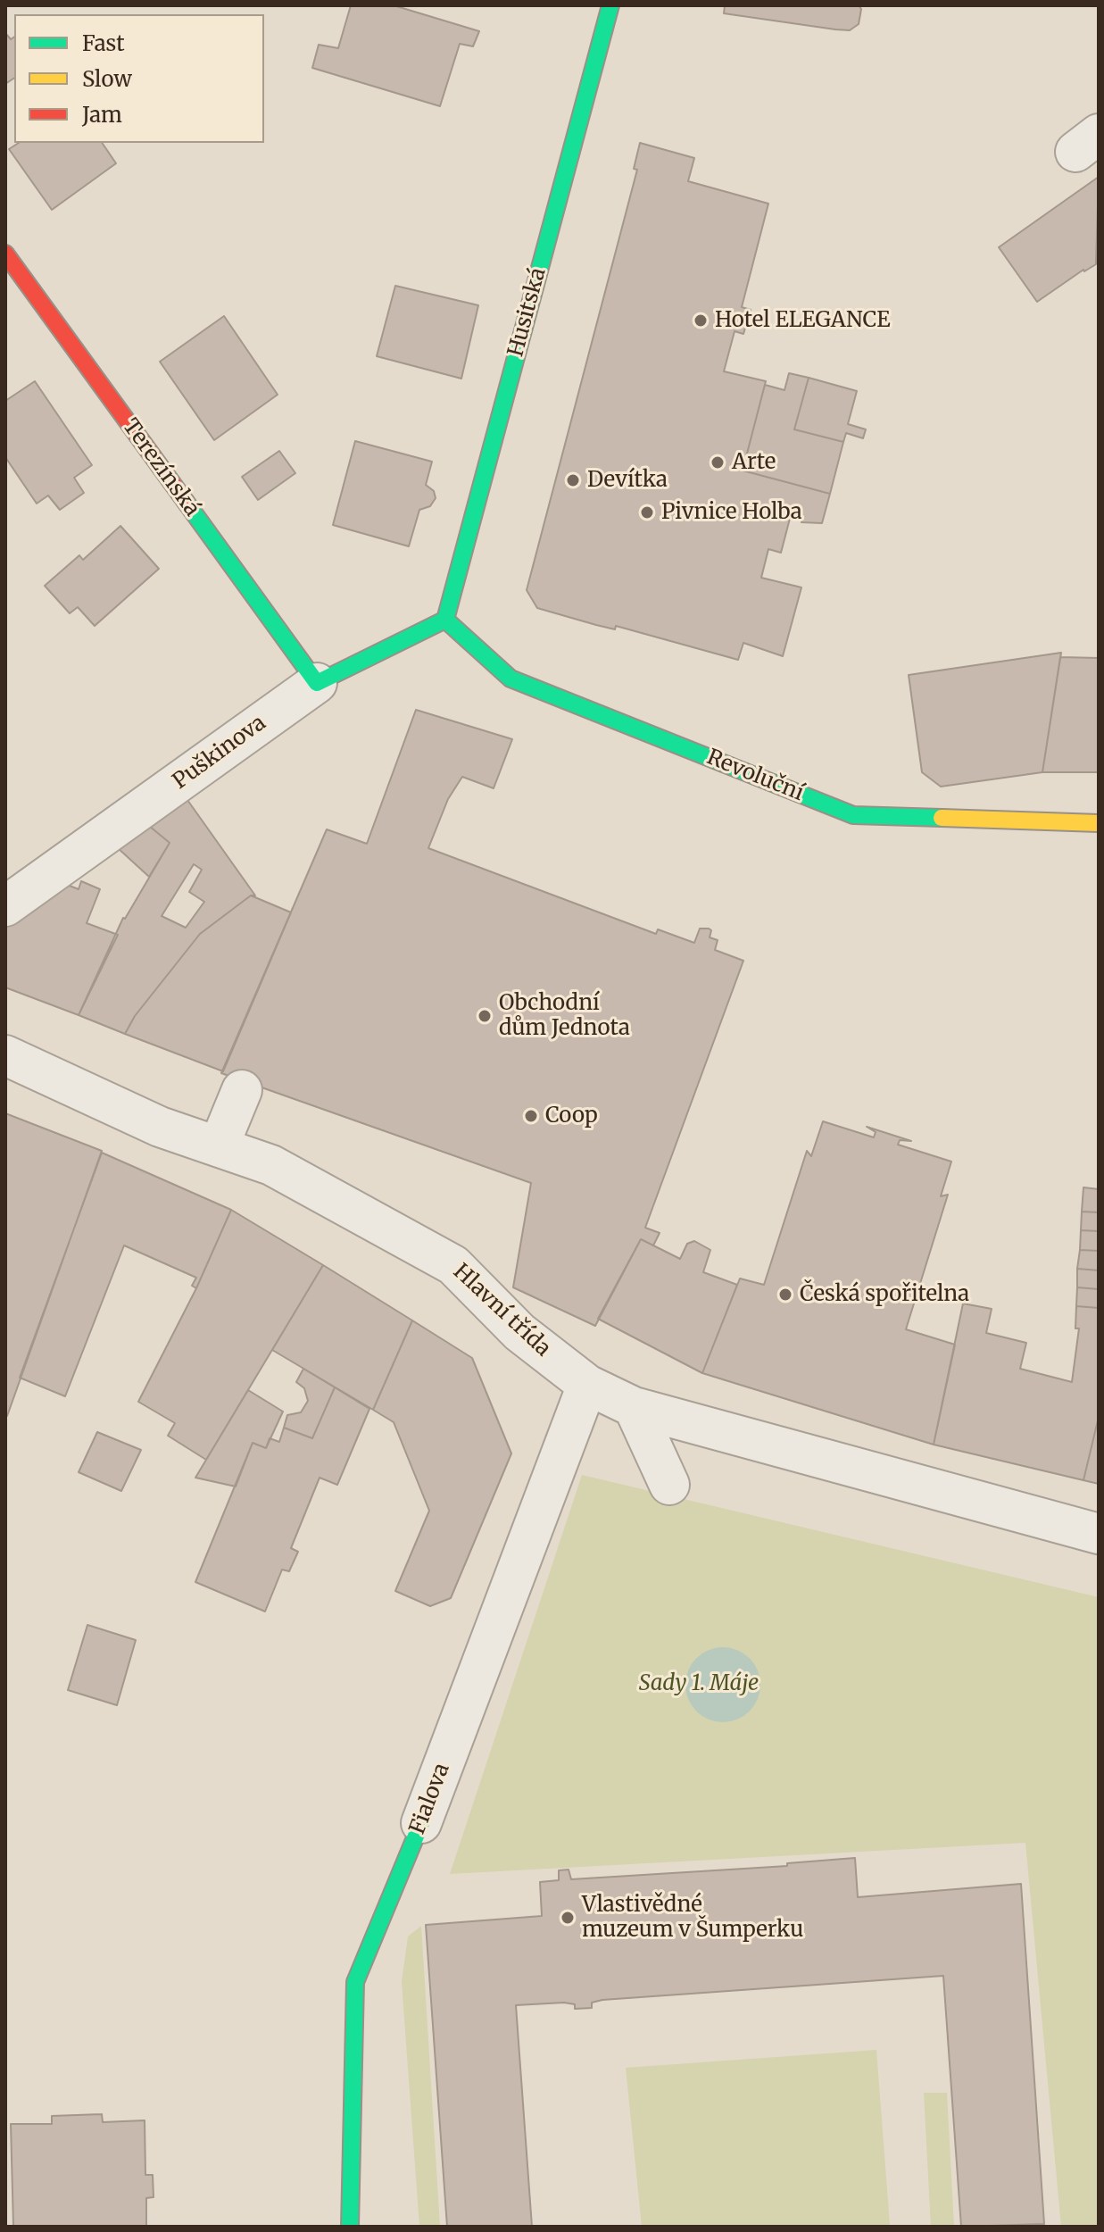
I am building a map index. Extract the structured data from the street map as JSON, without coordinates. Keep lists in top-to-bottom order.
{
  "streets": {
    "street": [
      "Husitská",
      "Terezínská",
      "Puškinova",
      "Revoluční",
      "Hlavní třída",
      "Fialova"
    ]
  },
  "crossings": [
    ["Husitská", "Puškinova"],
    ["Husitská", "Revoluční"],
    ["Terezínská", "Puškinova"],
    ["Puškinova", "Revoluční"],
    ["Hlavní třída", "Fialova"]
  ],
  "parks": ["Sady 1. Máje"],
  "places": [
    "Hotel ELEGANCE",
    "Arte",
    "Devítka",
    "Pivnice Holba",
    "Obchodní dům Jednota",
    "Coop",
    "Česká spořitelna",
    "Vlastivědné muzeum v Šumperku"
  ],
  "legend": ["Fast", "Slow", "Jam"]
}
